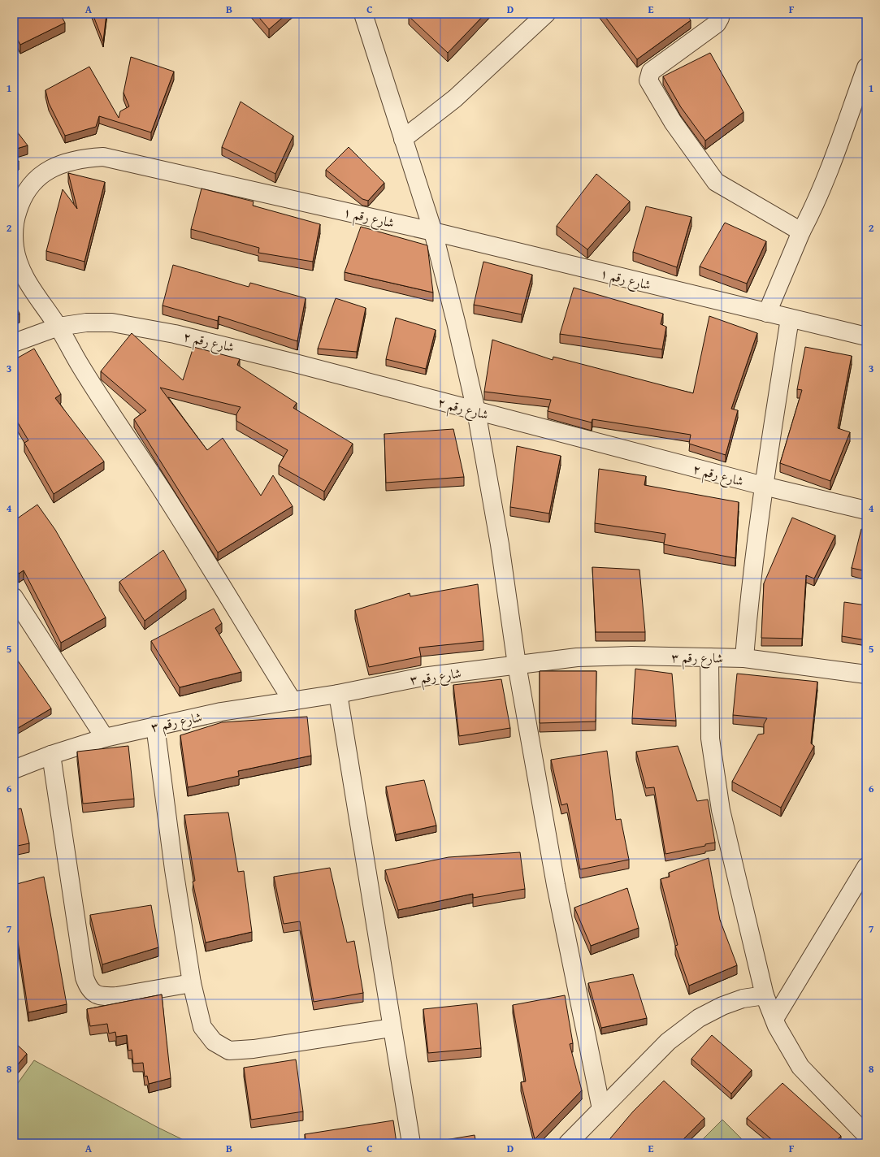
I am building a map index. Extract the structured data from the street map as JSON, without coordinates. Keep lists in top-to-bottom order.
{
  "streets": {
    "street": ["شارع رقم ١", "شارع رقم ٢", "شارع رقم ٣"]
  },
  "crossings": [
    ["شارع رقم ١", "شارع رقم ٢"],
    ["شارع رقم ١", "شارع رقم ٣"]
  ],
  "grid": {
    "columns": [
      "A",
      "B",
      "C",
      "D",
      "E",
      "F"
    ],
    "rows": [
      "1",
      "2",
      "3",
      "4",
      "5",
      "6",
      "7",
      "8"
    ]
  }
}
